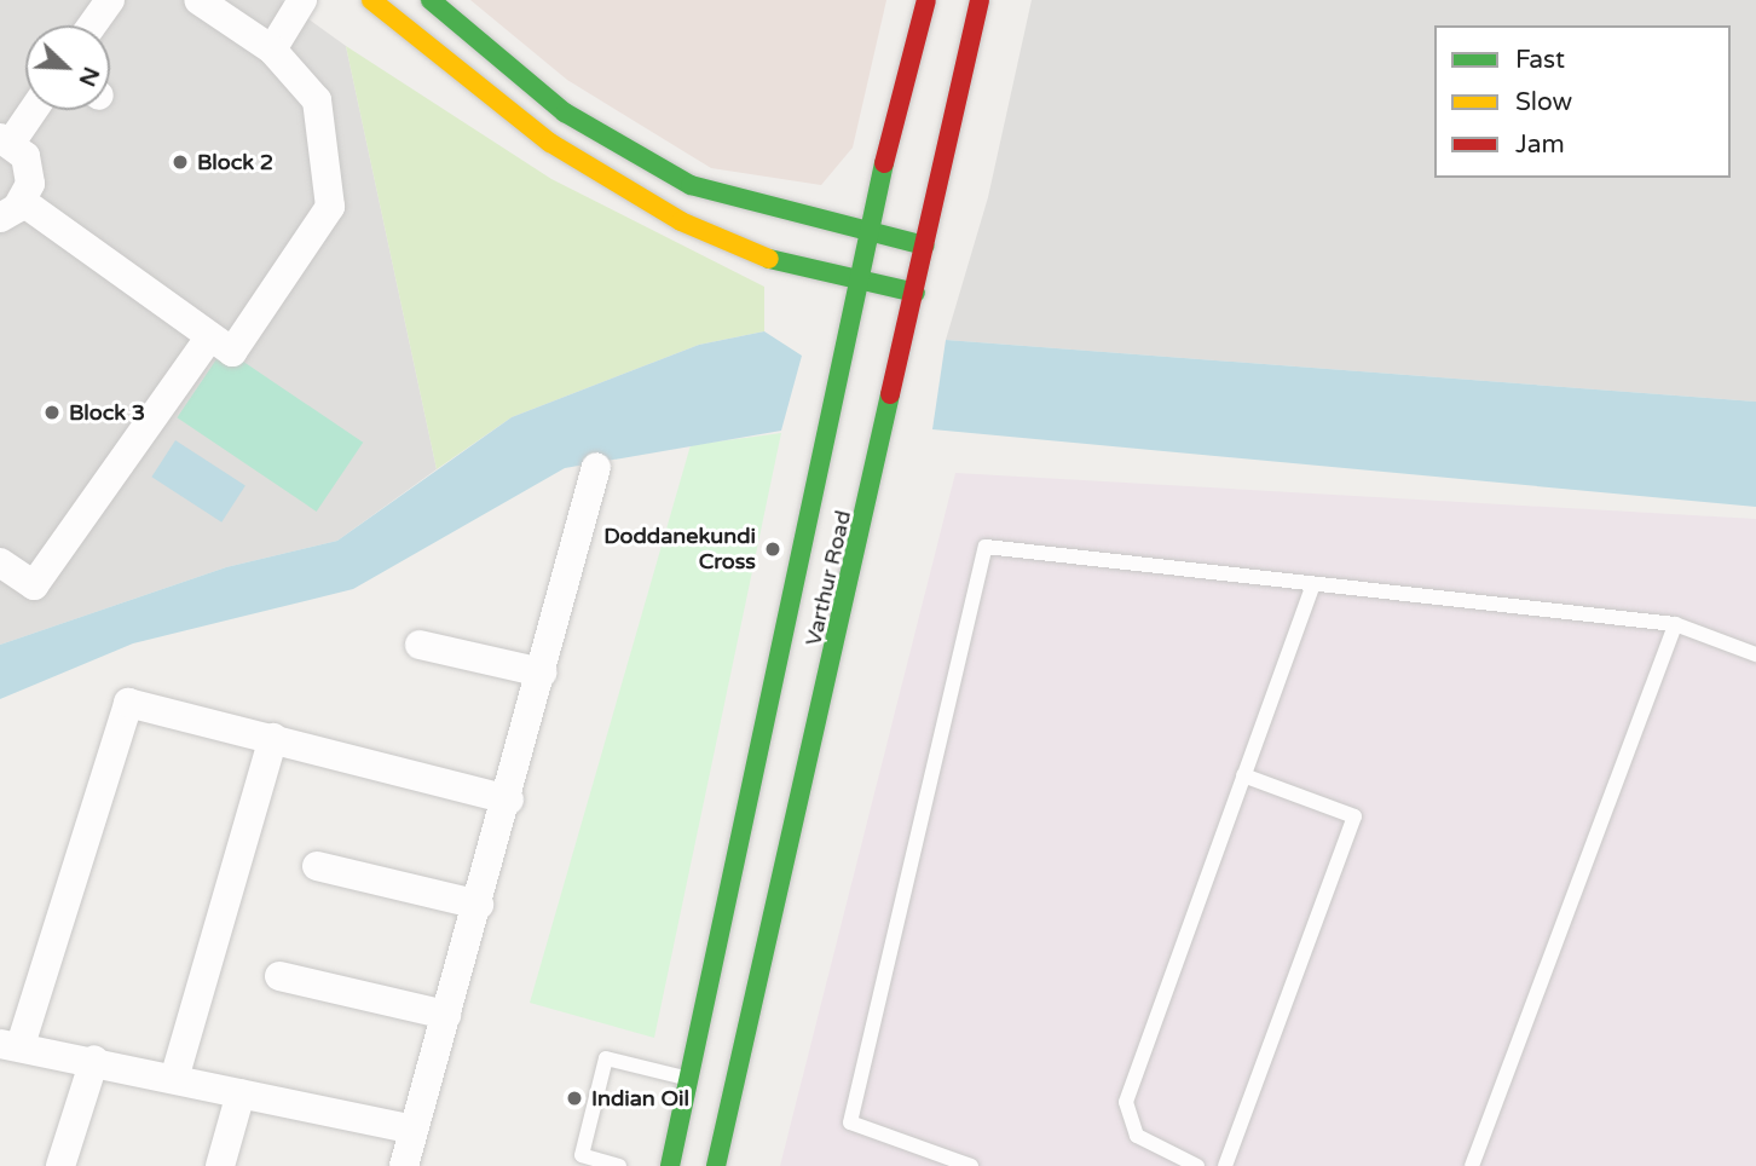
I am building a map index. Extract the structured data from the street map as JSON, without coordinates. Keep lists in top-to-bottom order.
{
  "streets": {
    "main road": ["Varthur Road"]
  },
  "places": [
    "Block 2",
    "Block 3",
    "Doddanekundi Cross",
    "Indian Oil"
  ],
  "legend": ["Fast", "Slow", "Jam"],
  "north": "bottom right"
}
